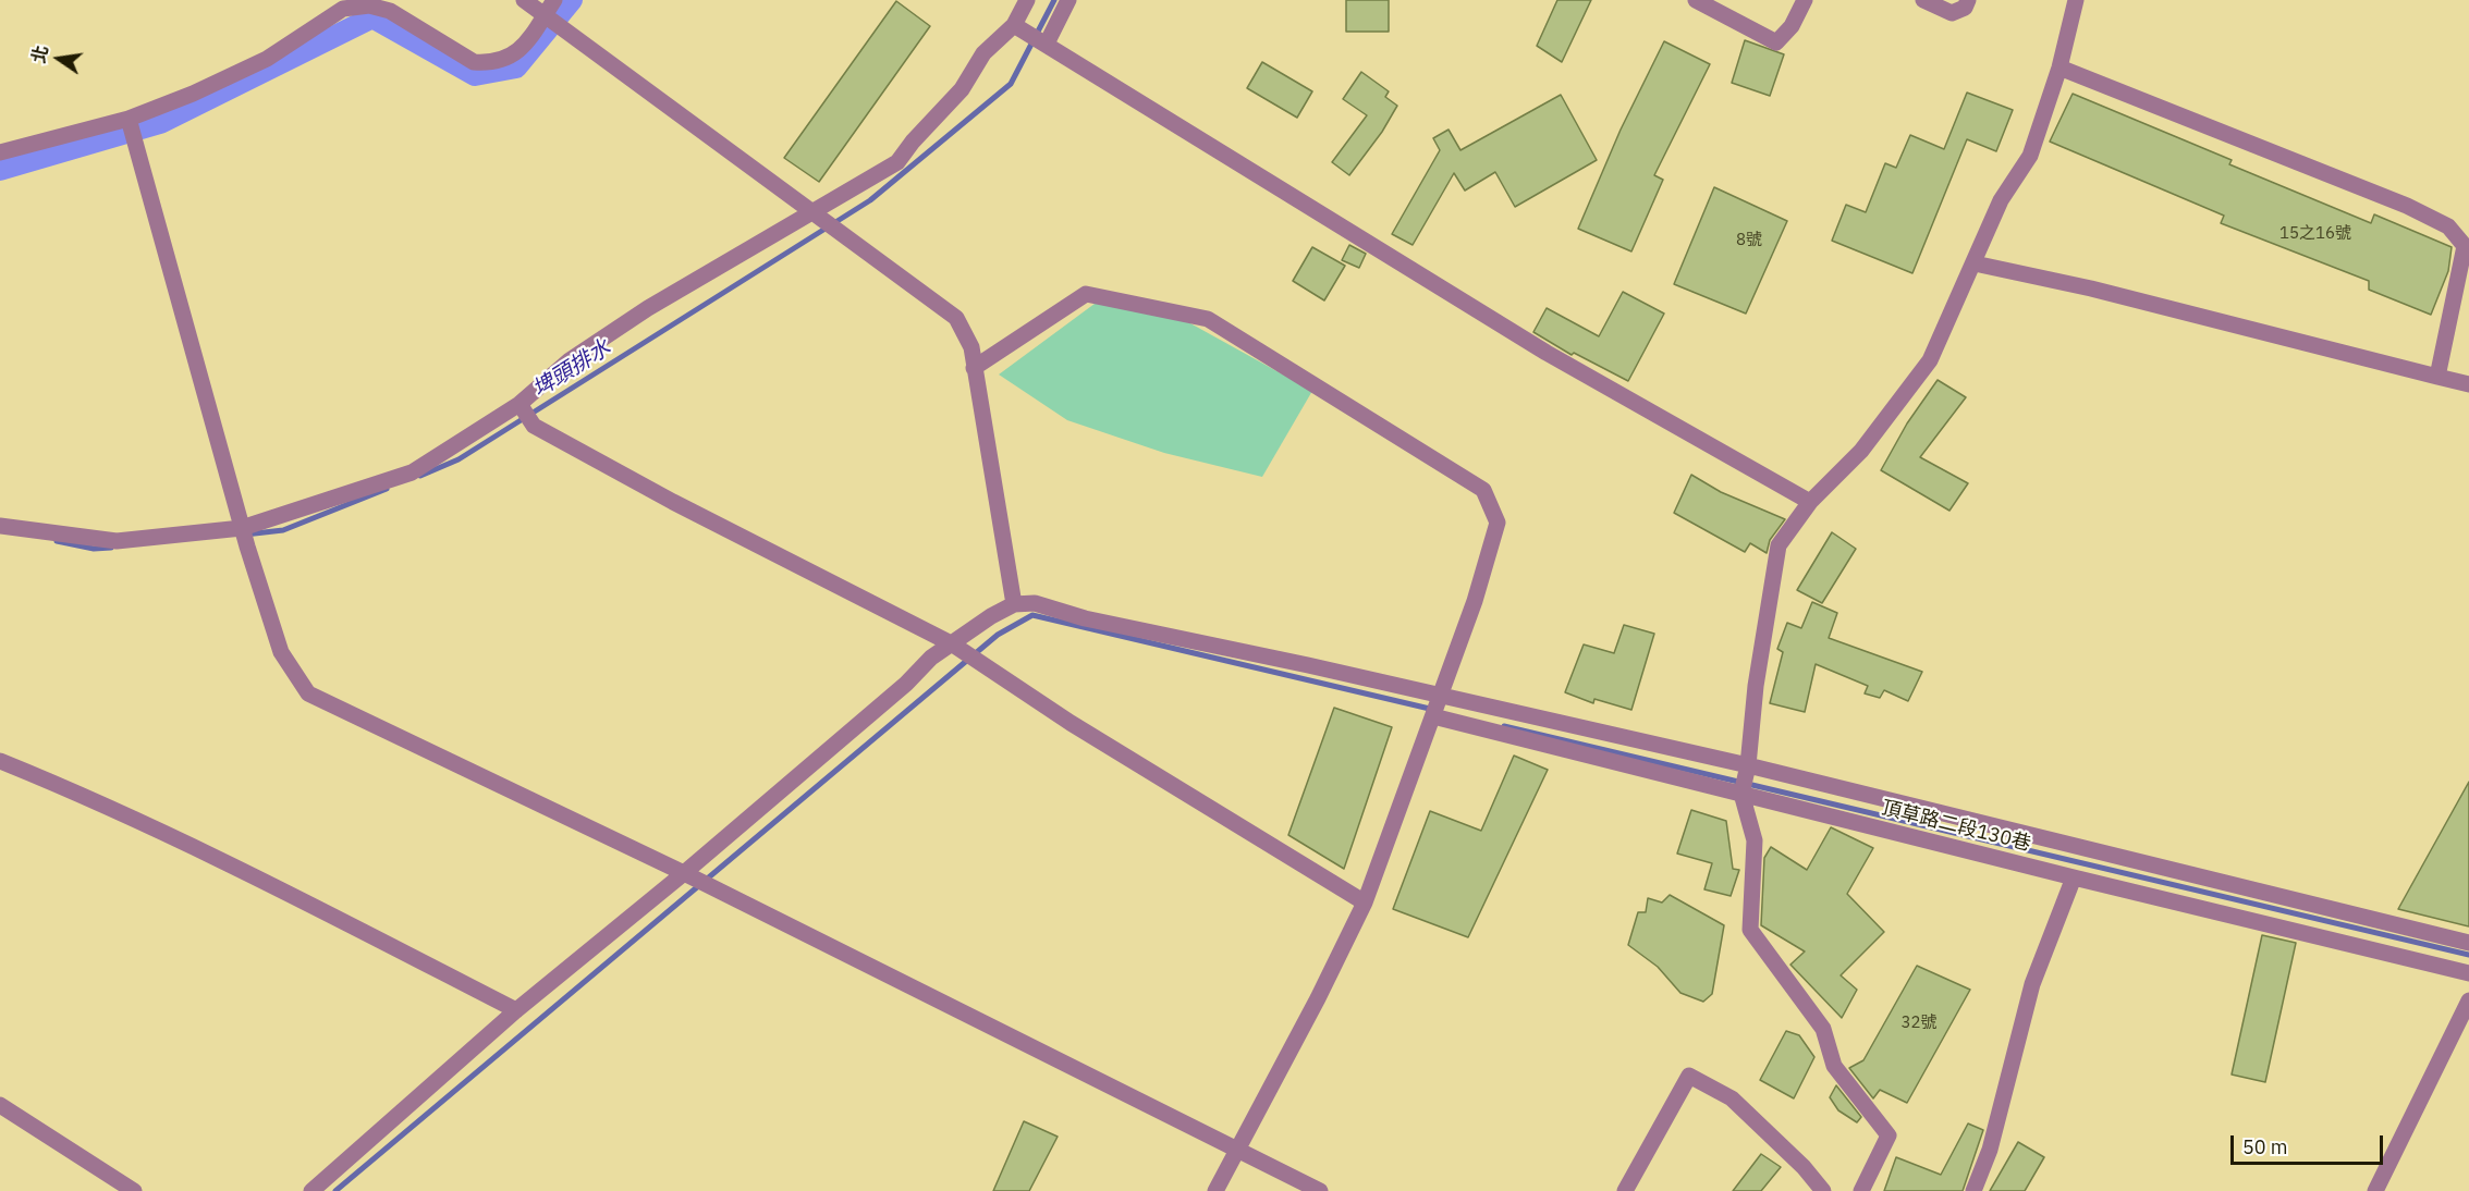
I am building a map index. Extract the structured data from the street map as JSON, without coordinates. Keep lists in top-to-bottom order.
{
  "streets": {
    "street": ["頂草路二段130巷"]
  },
  "water": ["埤頭排水"],
  "house_numbers": ["15之16號", "8號", "32號"],
  "scale_bar": "50 m",
  "north": "left"
}
